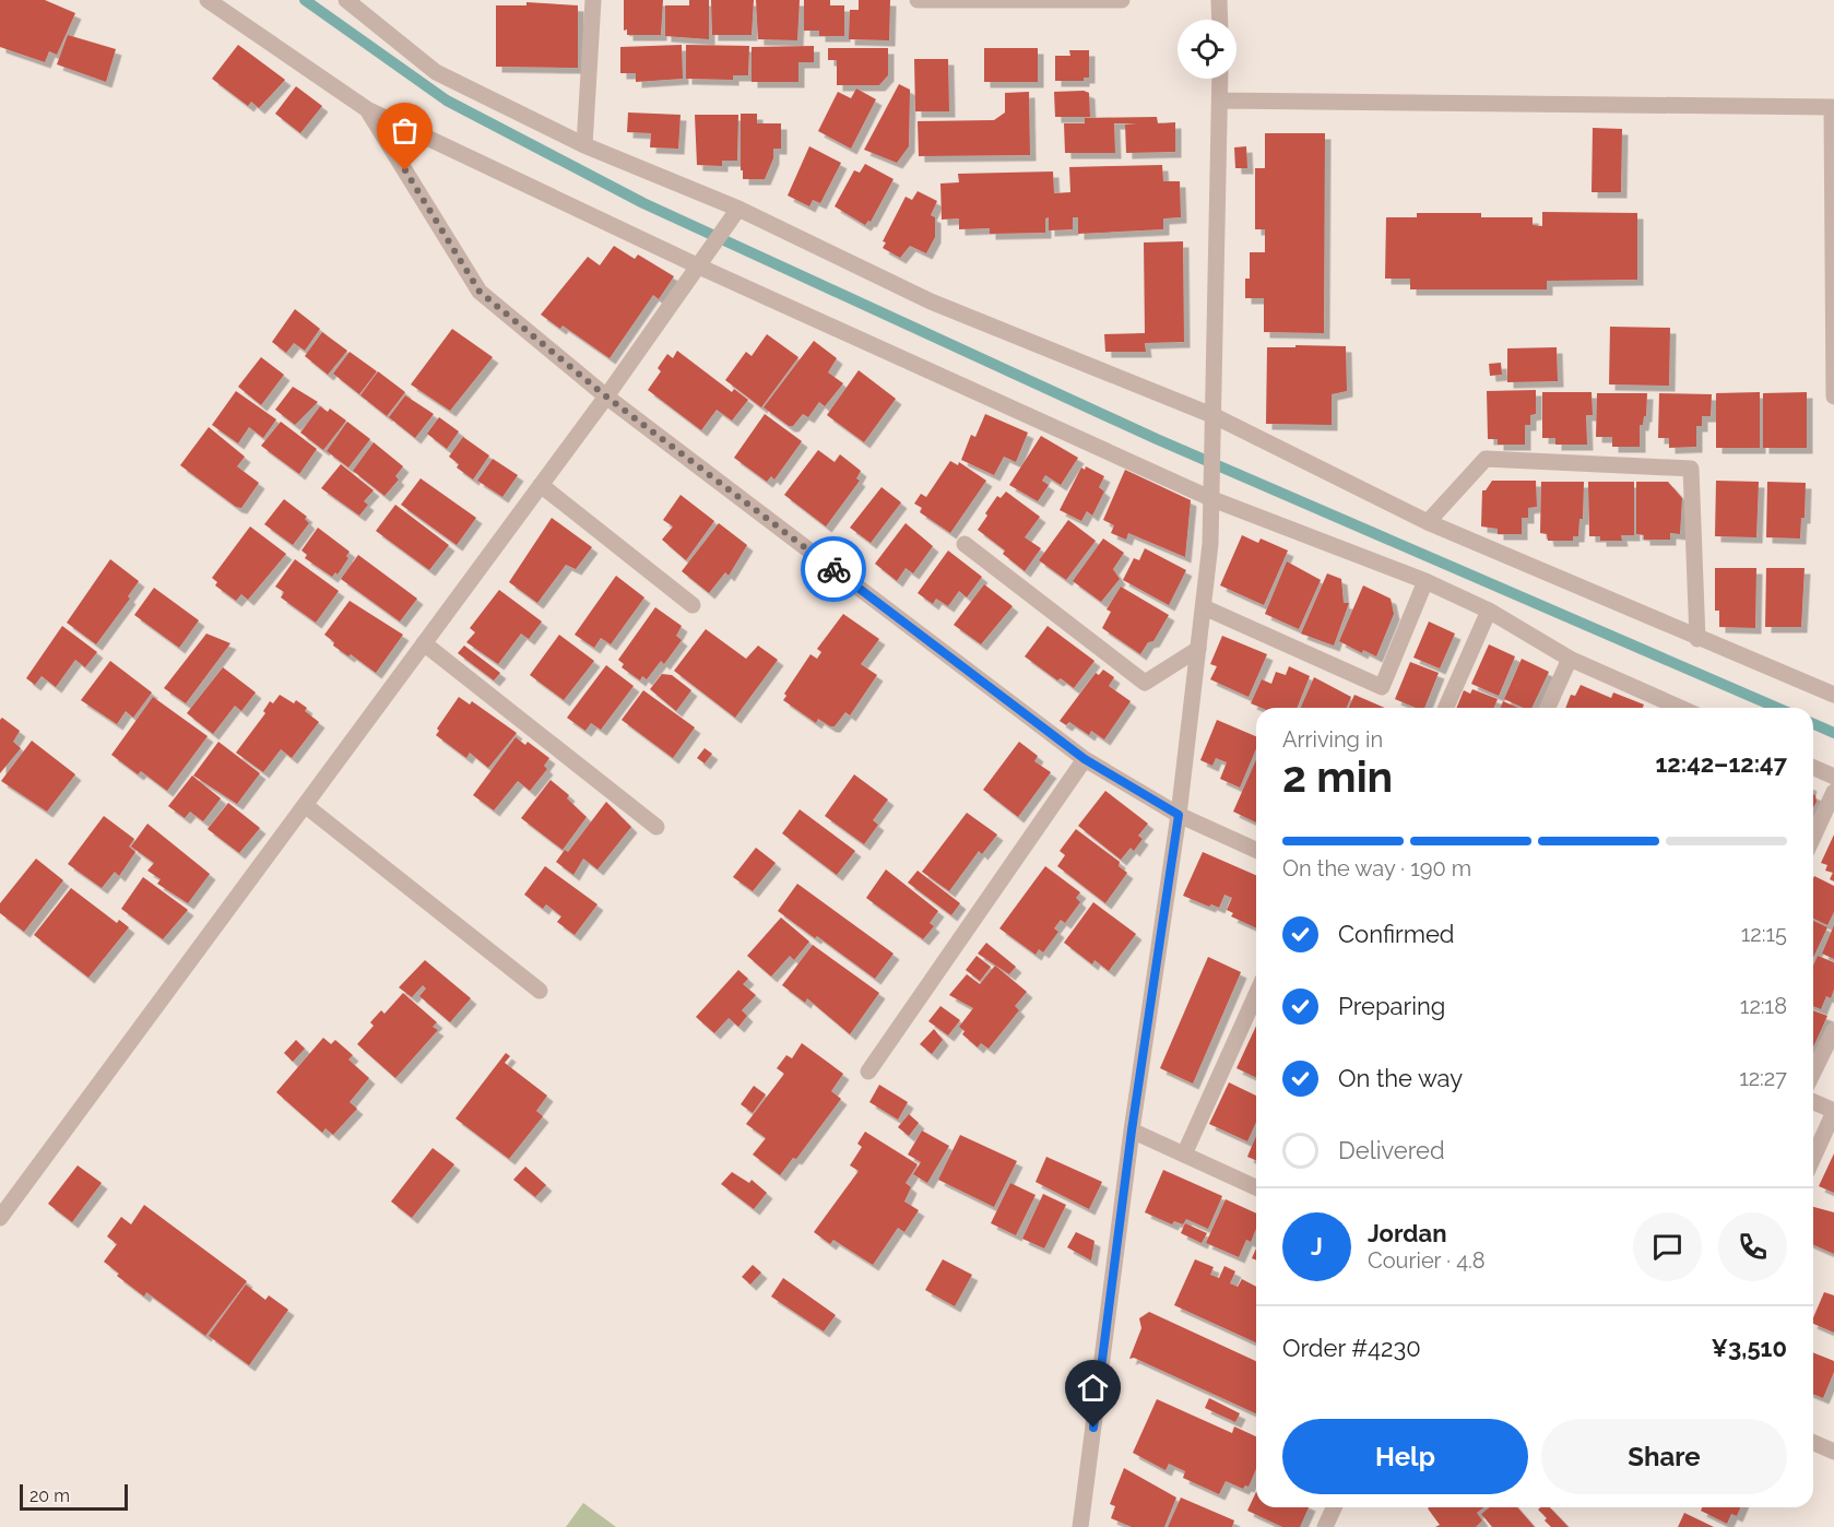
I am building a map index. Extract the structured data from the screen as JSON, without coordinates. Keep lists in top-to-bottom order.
{
  "scale_bar": "20 m",
  "page": {
    "heading": ["2 min", "Arriving in", "12:42–12:47"],
    "panel": [
      "Jordan",
      "Courier · 4.8",
      "Order #4230",
      "¥3,510"
    ],
    "bar": "On the way · 190 m",
    "list": [
      ["Confirmed", "12:15"],
      ["Preparing", "12:18"],
      ["On the way", "12:27"],
      "Delivered"
    ],
    "round": "J",
    "buttons": ["Help", "Share"],
    "scale": "20 m"
  }
}
